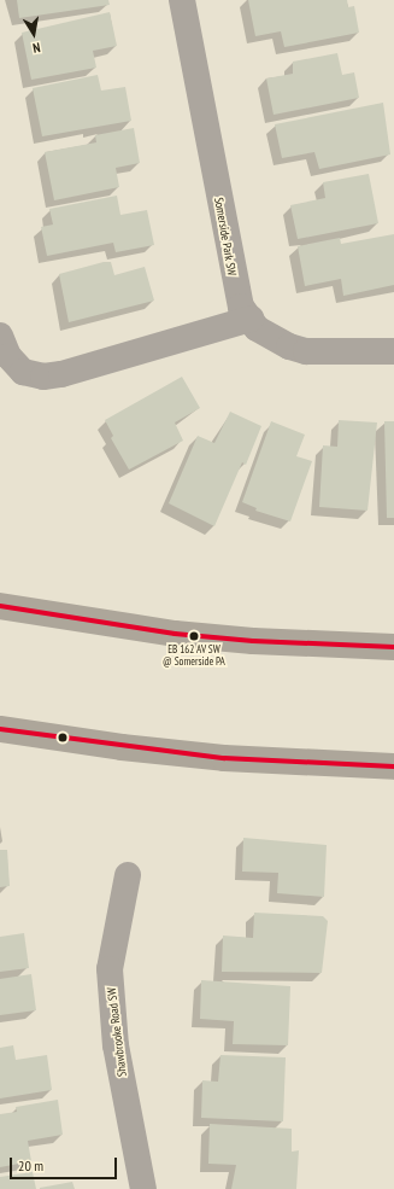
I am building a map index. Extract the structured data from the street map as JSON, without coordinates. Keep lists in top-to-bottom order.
{
  "streets": {
    "street": ["Somerside Park SW", "Shawbrooke Road SW"]
  },
  "places": ["EB 162 AV SW @ Somerside PA"],
  "scale_bar": "20 m",
  "north": "bottom"
}
